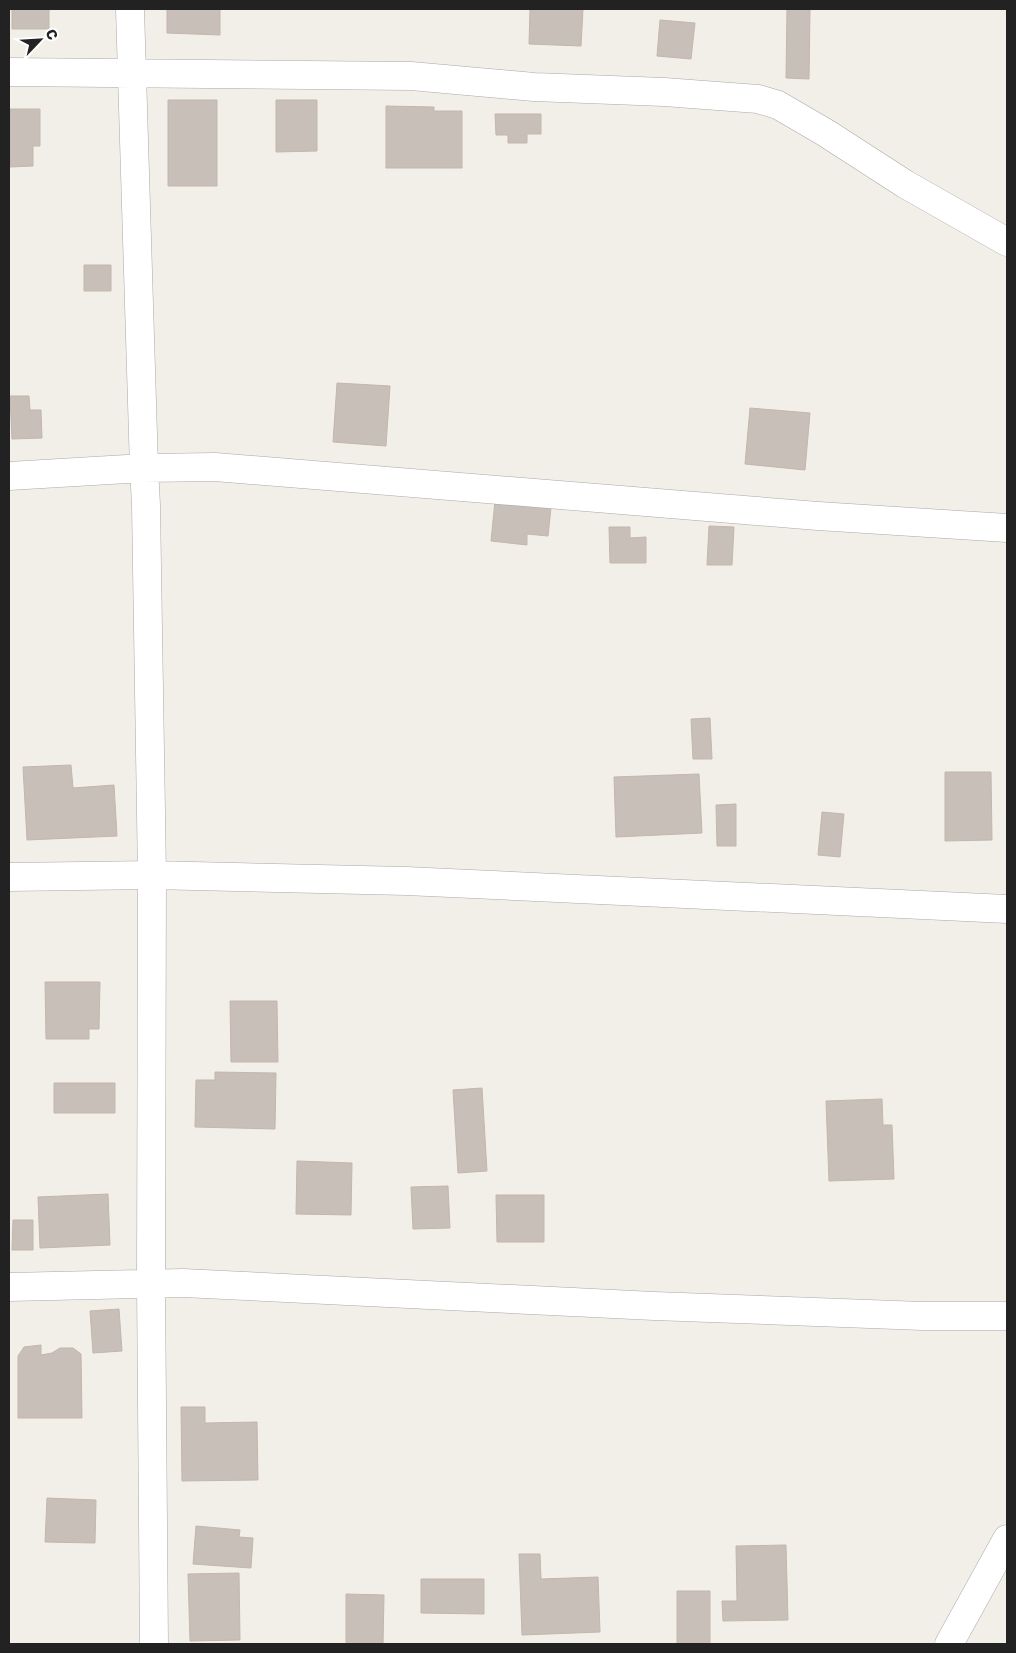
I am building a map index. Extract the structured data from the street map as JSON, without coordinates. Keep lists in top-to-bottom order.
{
  "north": "top right"
}
